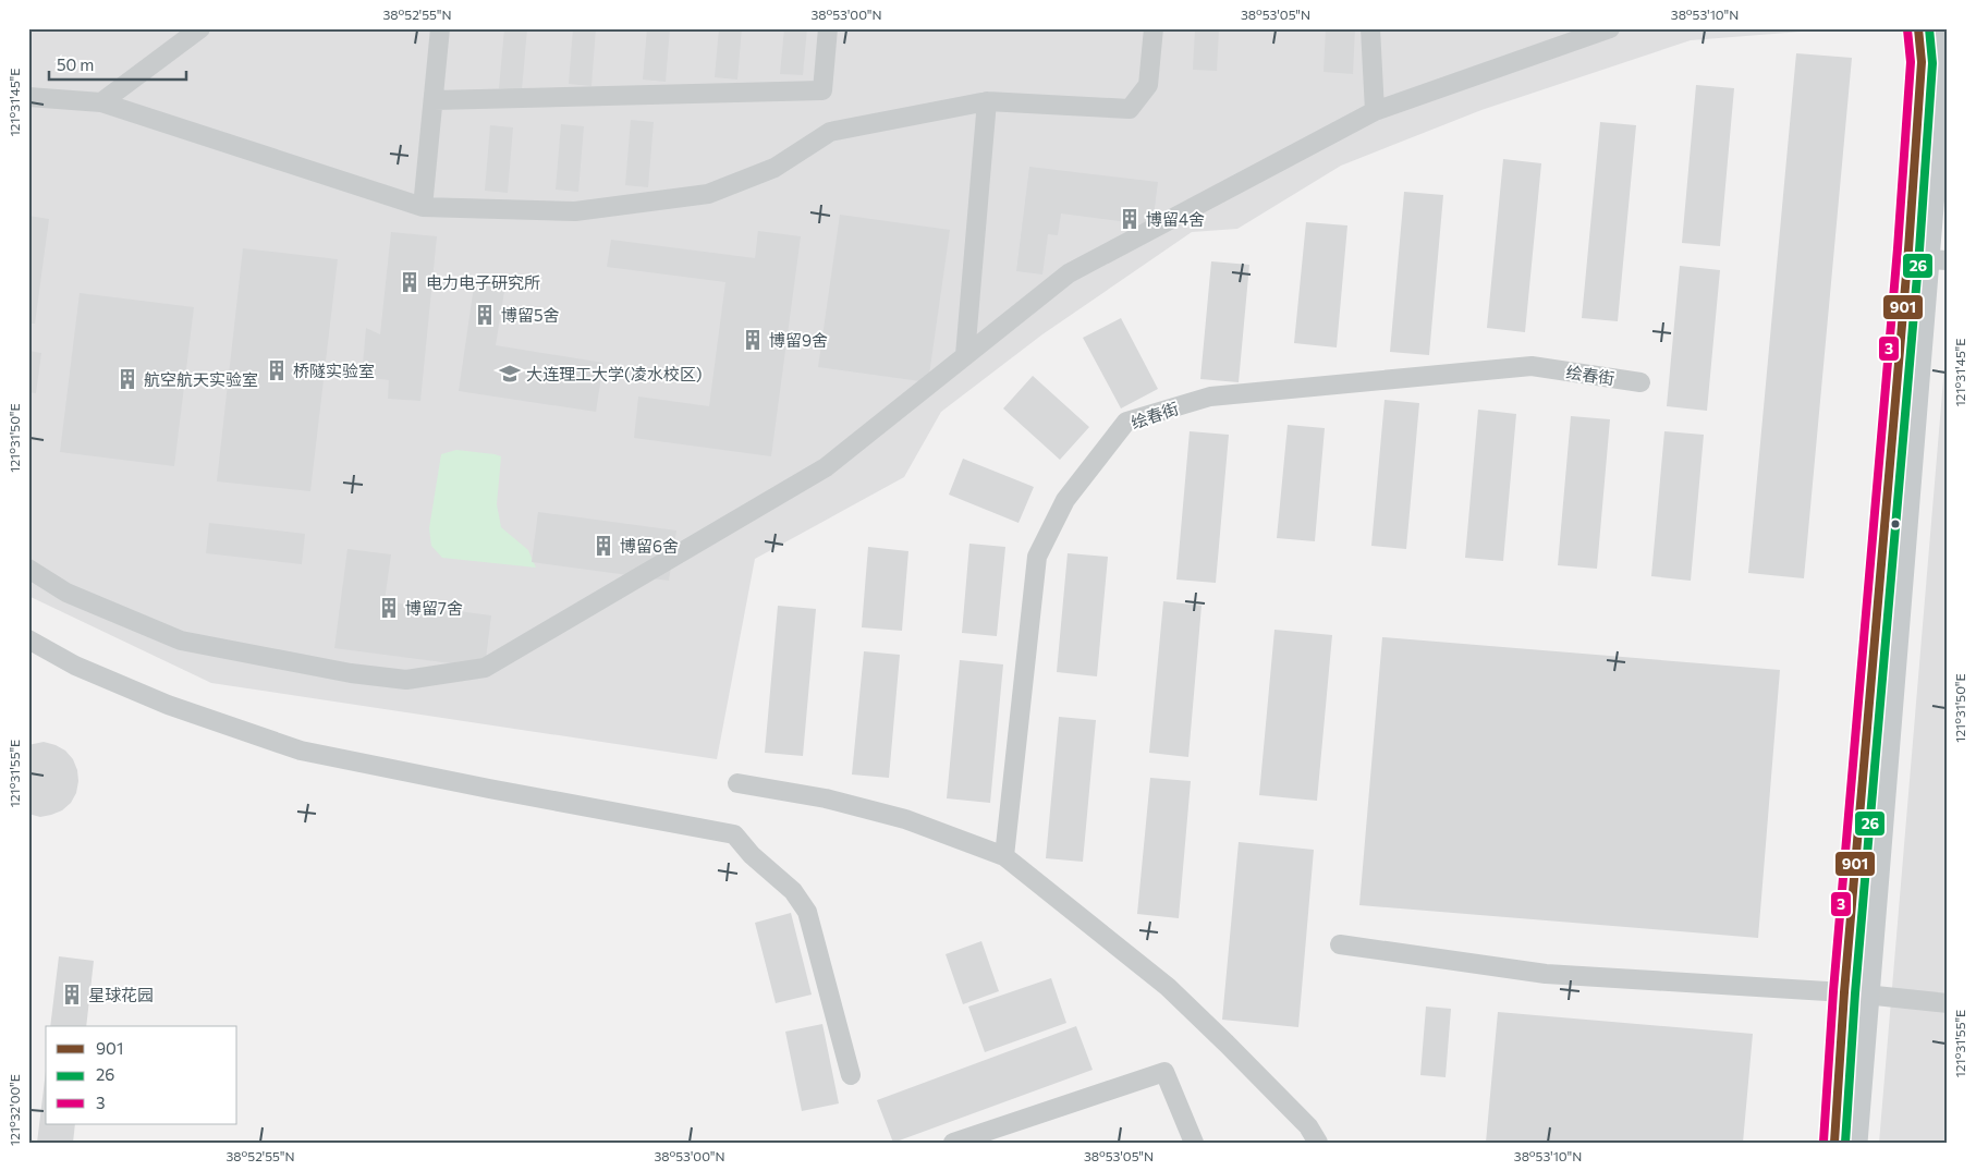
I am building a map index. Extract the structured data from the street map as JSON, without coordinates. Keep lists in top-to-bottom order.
{
  "streets": {
    "street": ["绘春街"]
  },
  "places": {
    "building": [
      "博留4舍",
      "电力电子研究所",
      "博留5舍",
      "博留9舍",
      "桥隧实验室",
      "航空航天实验室",
      "博留6舍",
      "博留7舍",
      "星球花园"
    ],
    "school or university": ["大连理工大学(凌水校区)"]
  },
  "lines": ["transit line 901", "transit line 26", "transit line 3"],
  "legend": ["901", "26", "3"],
  "scale_bar": "50 m",
  "coordinates": [
    "38°52'55\"N",
    "38°53'00\"N",
    "38°53'05\"N",
    "38°53'10\"N",
    "121°31'45\"E",
    "121°31'50\"E",
    "121°31'55\"E",
    "121°32'00\"E"
  ]
}
